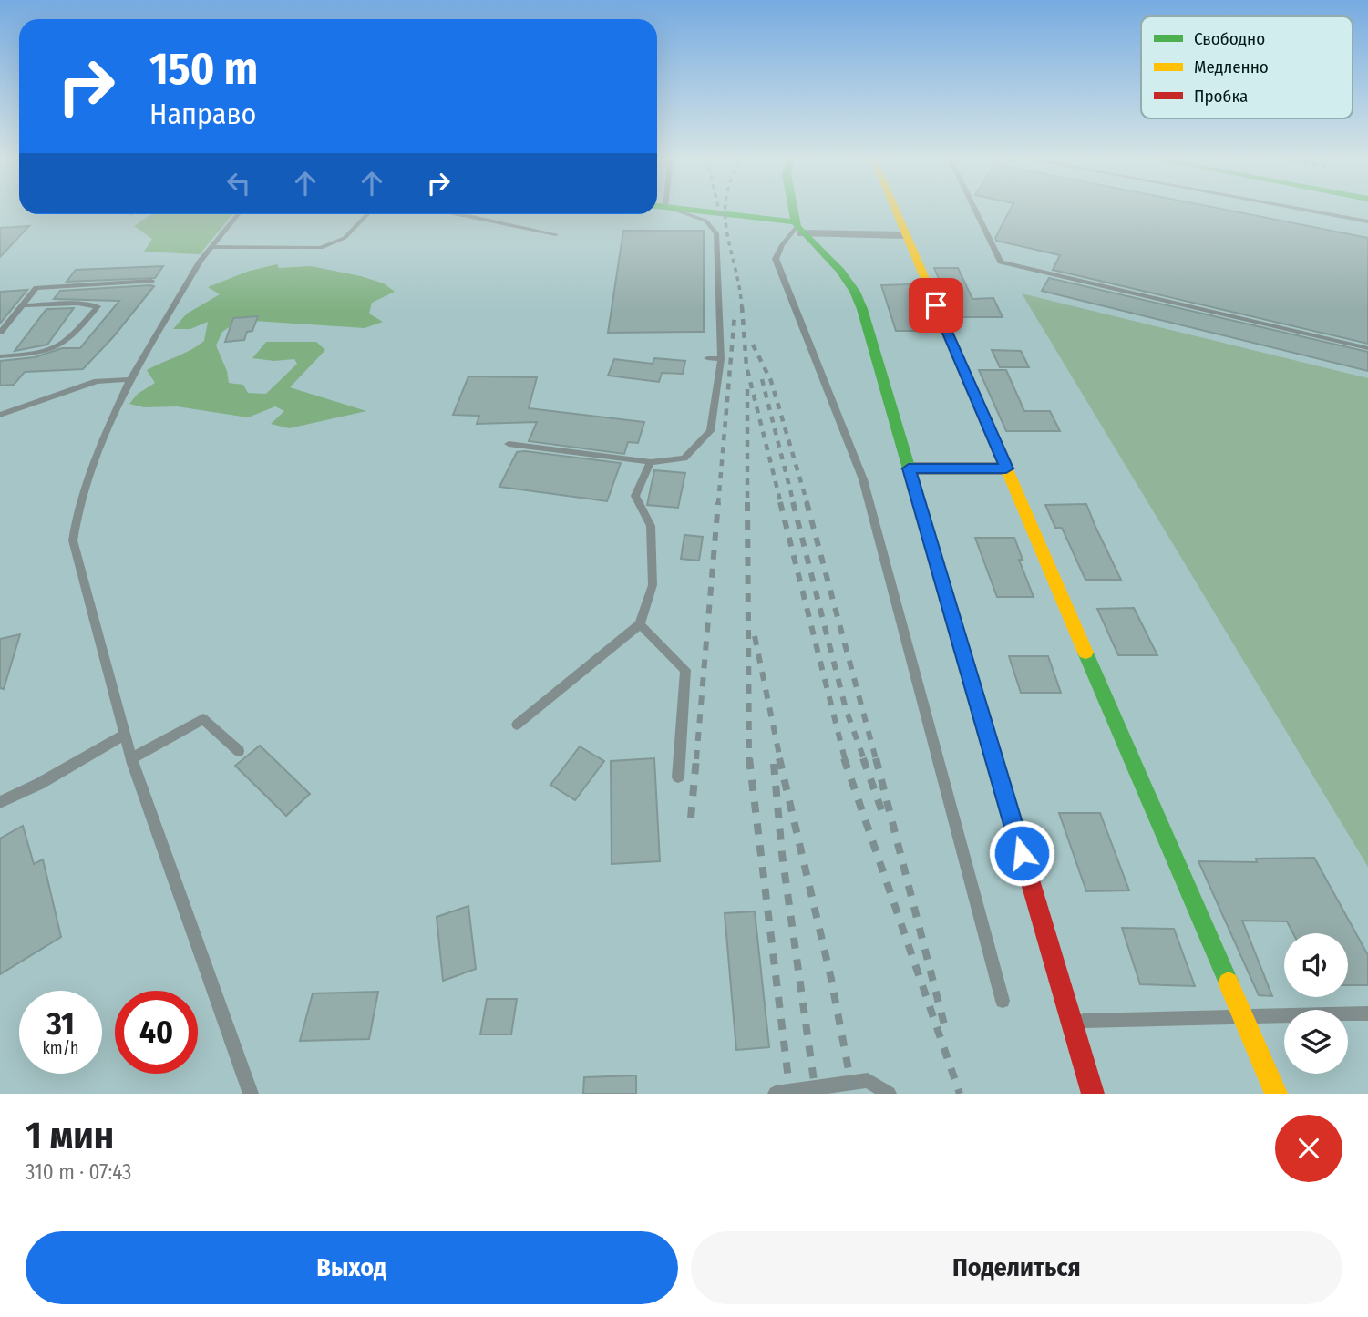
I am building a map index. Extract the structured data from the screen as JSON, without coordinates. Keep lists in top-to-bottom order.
{
  "legend": ["Свободно", "Медленно", "Пробка"],
  "page": {
    "turn": ["150 m", "Направо"],
    "speed": "31 km/h",
    "limit": "40",
    "heading": ["1 мин", "310 m · 07:43"],
    "buttons": ["Выход", "Поделиться"]
  }
}
